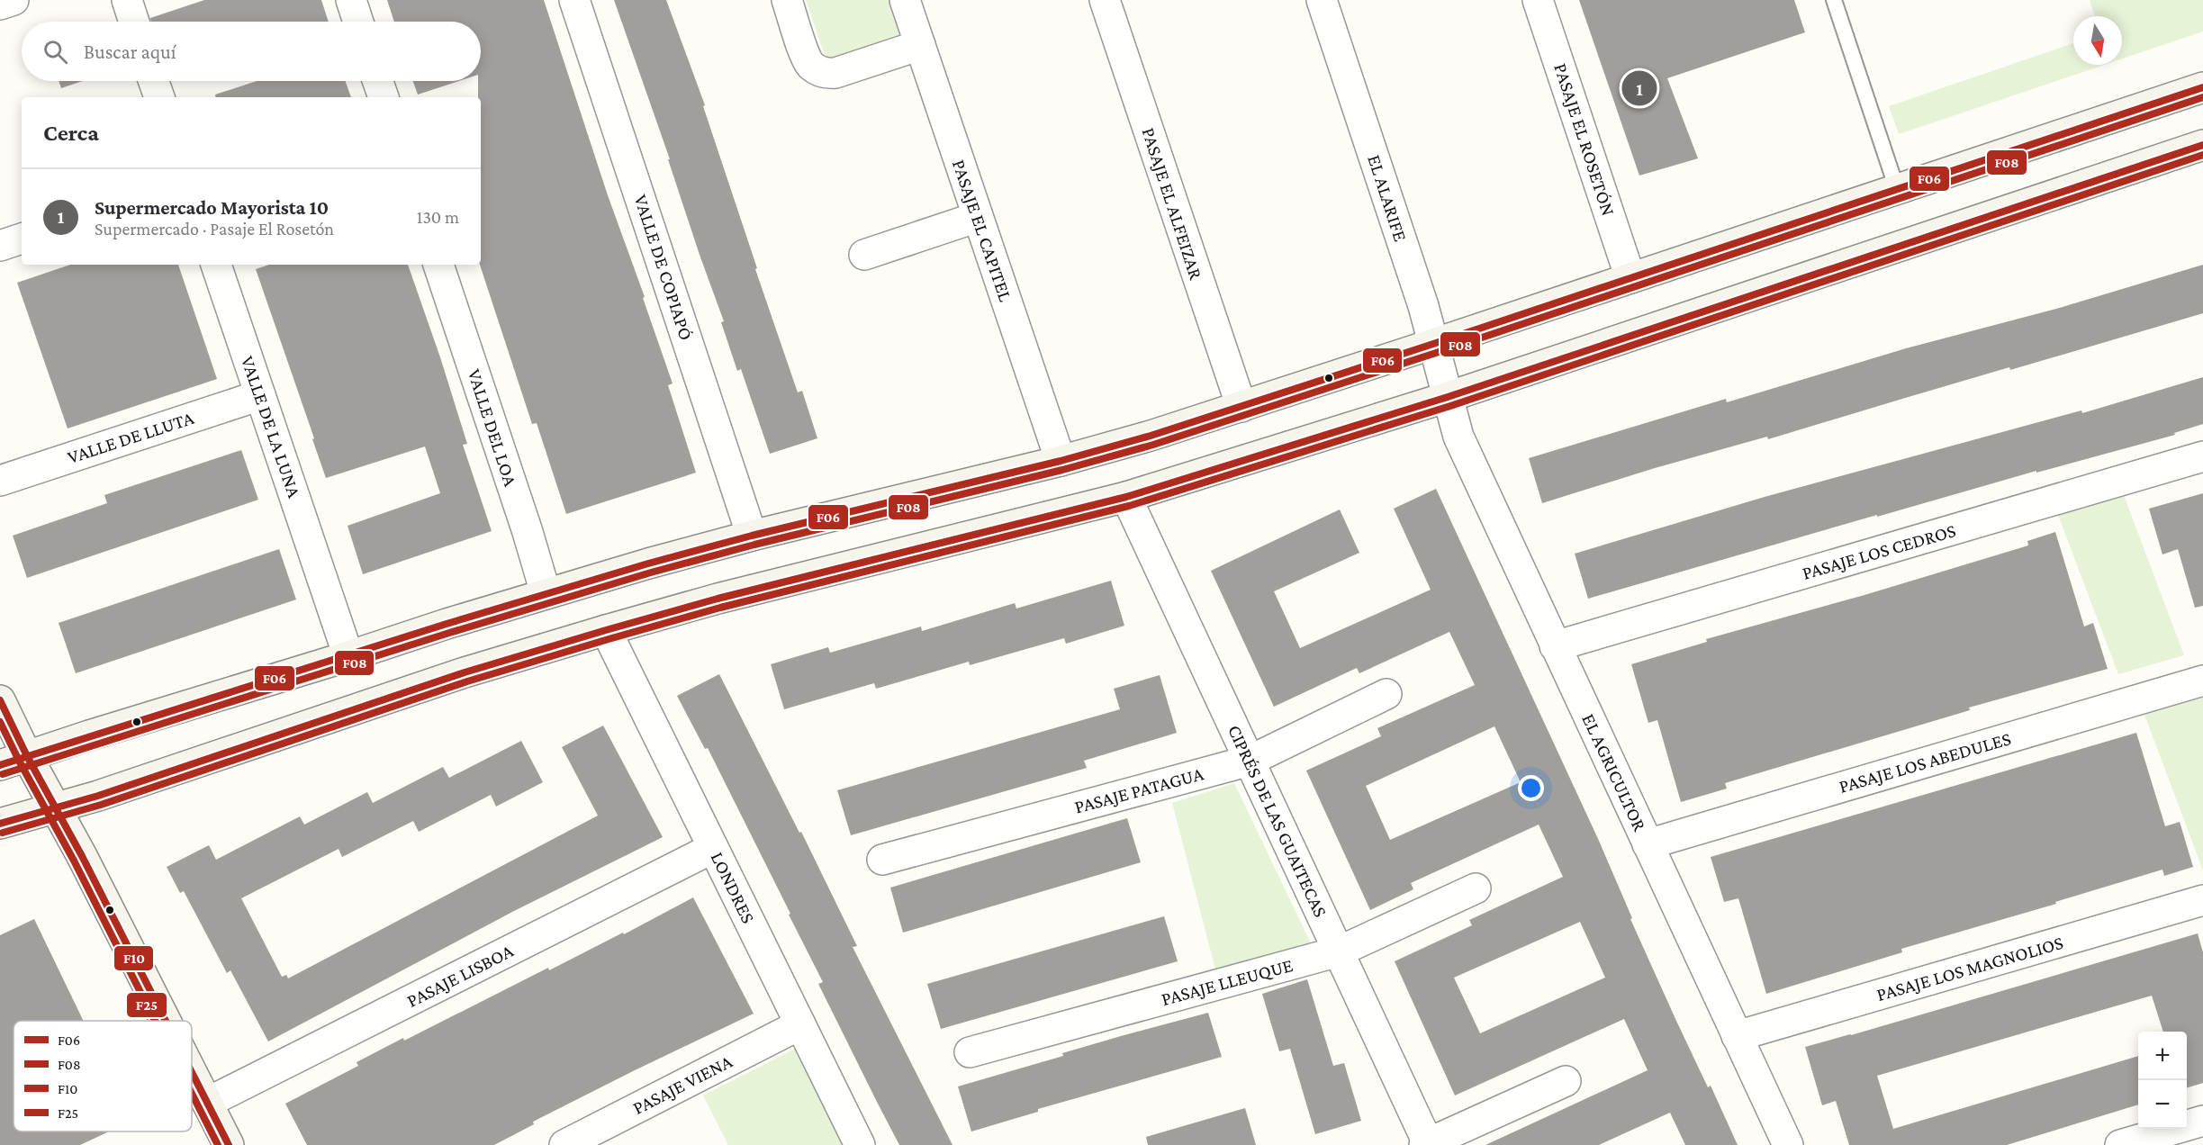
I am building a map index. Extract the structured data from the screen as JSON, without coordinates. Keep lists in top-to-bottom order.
{
  "streets": {
    "street": [
      "PASAJE EL ROSETÓN",
      "EL ALARIFE",
      "PASAJE EL ALFEIZAR",
      "PASAJE EL CAPITEL",
      "VALLE DE COPIAPÓ",
      "VALLE DE LA LUNA",
      "VALLE DEL LOA",
      "VALLE DE LLUTA",
      "PASAJE LOS CEDROS",
      "PASAJE LOS ABEDULES",
      "EL AGRICULTOR",
      "PASAJE PATAGUA",
      "CIPRÉS DE LAS GUAITECAS",
      "LONDRES",
      "PASAJE LOS MAGNOLIOS",
      "PASAJE LISBOA",
      "PASAJE LLEUQUE",
      "PASAJE VIENA"
    ]
  },
  "crossings": [
    ["EL ALARIFE", "EL AGRICULTOR"],
    ["VALLE DE LA LUNA", "VALLE DE LLUTA"],
    ["PASAJE LOS CEDROS", "EL AGRICULTOR"],
    ["PASAJE LOS ABEDULES", "EL AGRICULTOR"],
    ["EL AGRICULTOR", "PASAJE LOS MAGNOLIOS"],
    ["PASAJE PATAGUA", "CIPRÉS DE LAS GUAITECAS"],
    ["CIPRÉS DE LAS GUAITECAS", "PASAJE LLEUQUE"],
    ["LONDRES", "PASAJE LISBOA"],
    ["LONDRES", "PASAJE VIENA"]
  ],
  "lines": [
    "transit line F06",
    "transit line F08",
    "transit line F10",
    "transit line F25"
  ],
  "legend": [
    "F06",
    "F08",
    "F10",
    "F25"
  ],
  "north": "bottom",
  "page": {
    "search": "Buscar aquí",
    "pins": "1",
    "heading": "Cerca",
    "list": [
      {
        "mark": "1",
        "name": "Supermercado Mayorista 10",
        "note": "Supermercado · Pasaje El Rosetón",
        "value": "130 m"
      }
    ],
    "map_buttons": ["+", "−"]
  }
}
